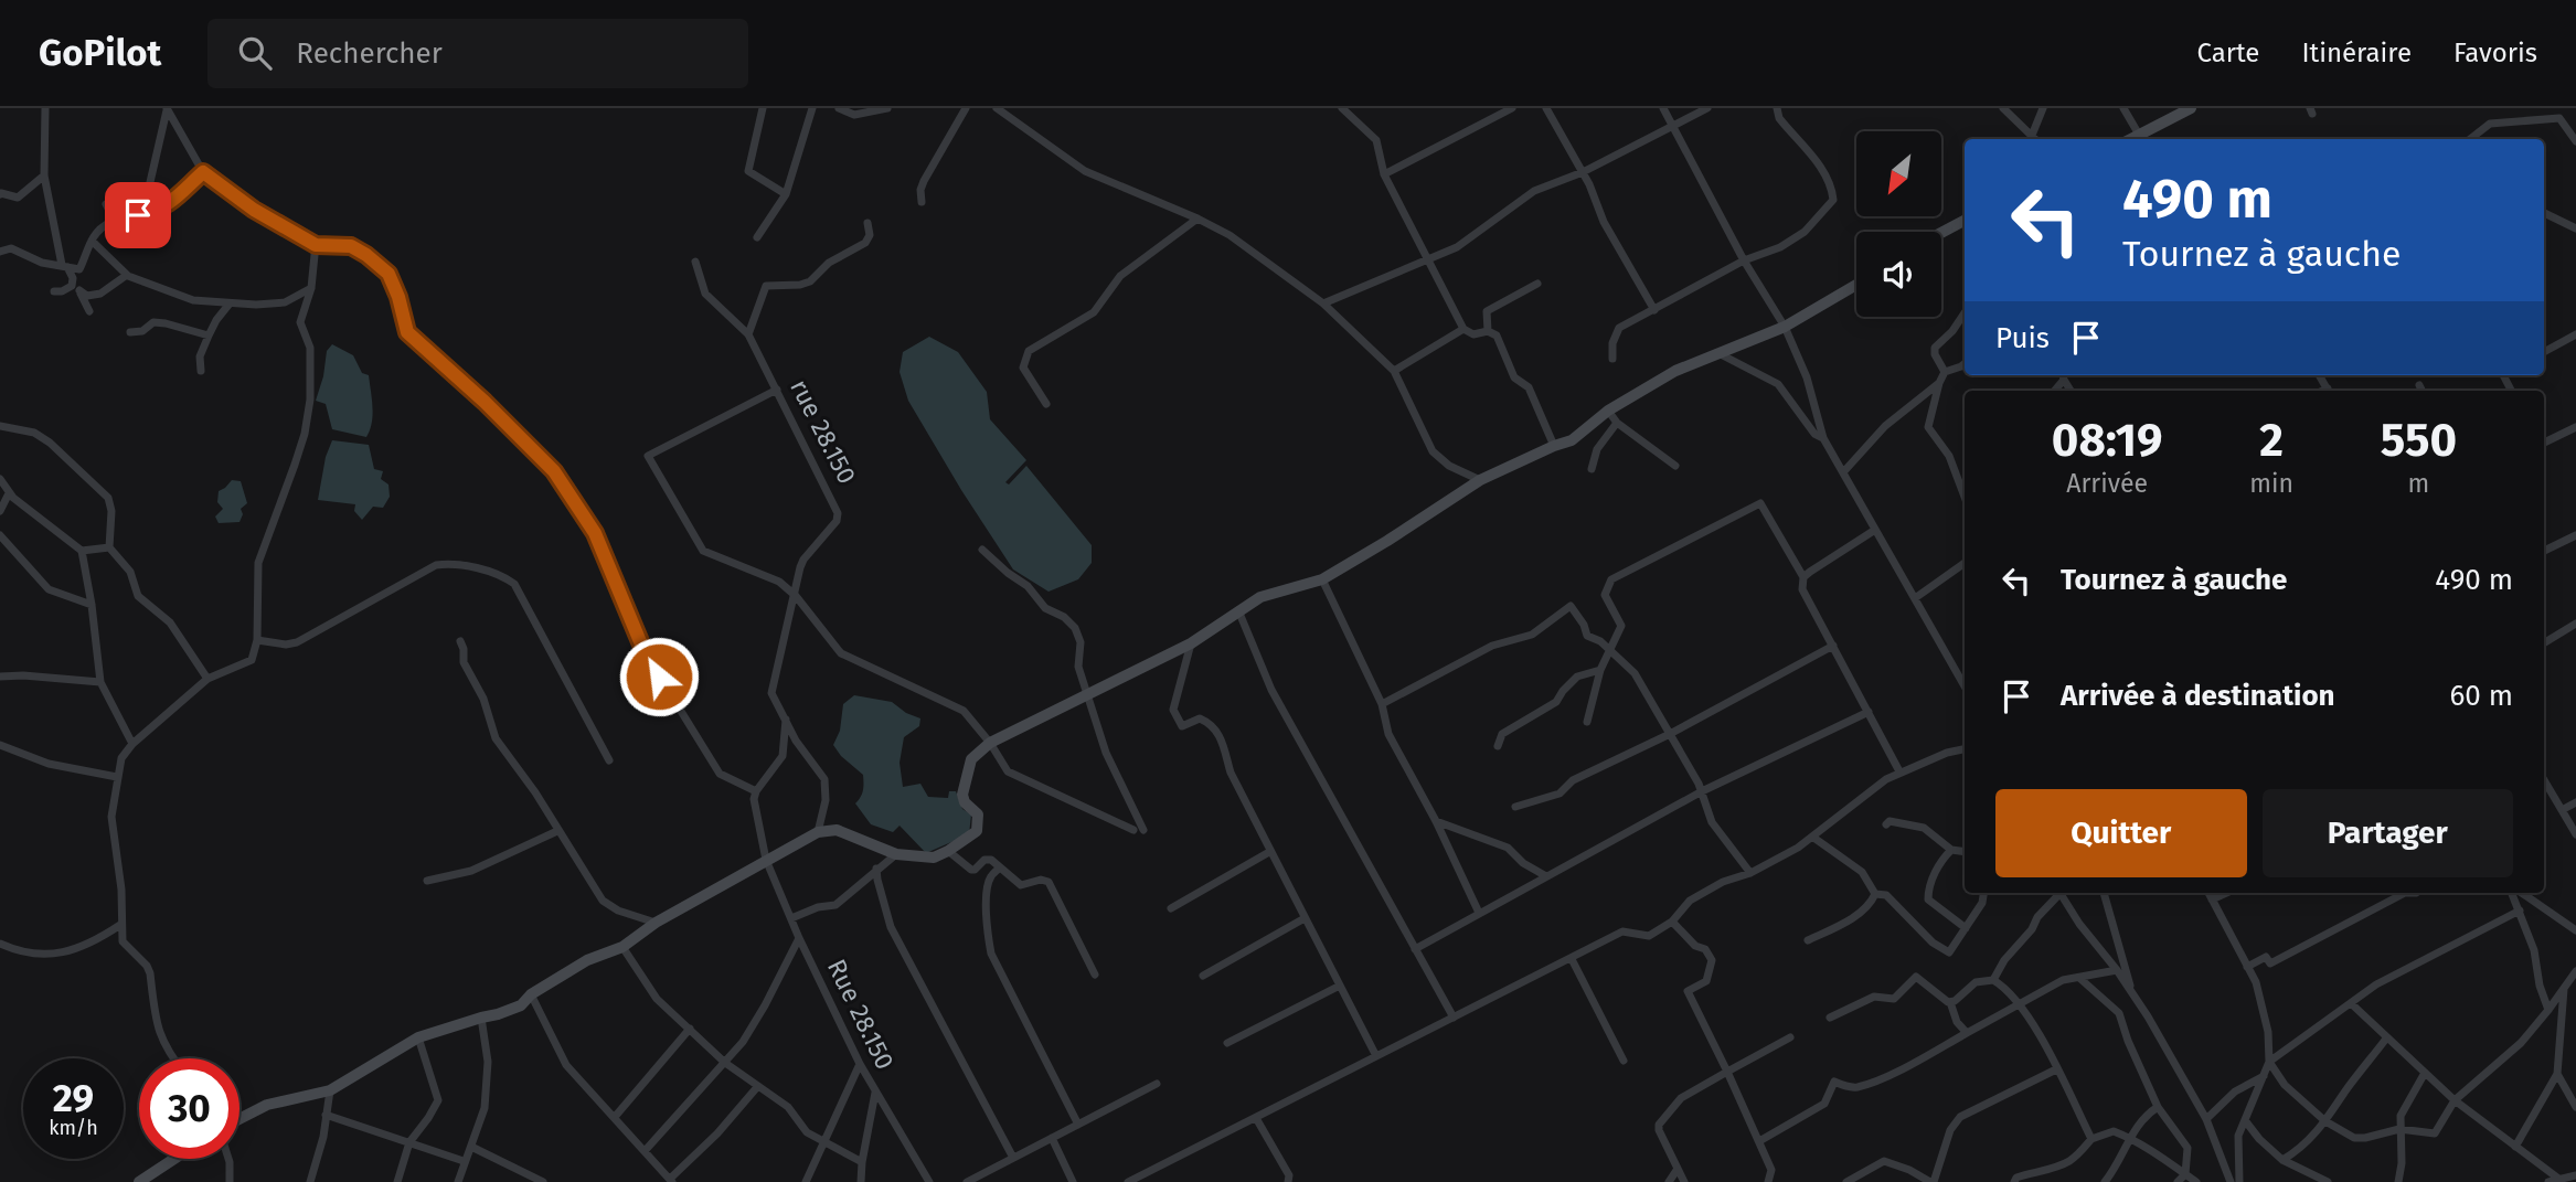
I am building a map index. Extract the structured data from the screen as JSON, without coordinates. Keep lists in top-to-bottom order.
{
  "streets": {
    "street": ["rue 28.150", "Rue 28.150"]
  },
  "north": "bottom left",
  "page": {
    "header": "GoPilot",
    "search": "Rechercher",
    "nav": ["Carte", "Itinéraire", "Favoris"],
    "turn": ["490 m", "Tournez à gauche"],
    "then": "Puis",
    "eta": [
      "08:19",
      "Arrivée",
      "2",
      "min",
      "550",
      "m"
    ],
    "list": [
      {
        "name": "Tournez à gauche",
        "value": "490 m"
      },
      {
        "name": "Arrivée à destination",
        "value": "60 m"
      }
    ],
    "buttons": ["Quitter", "Partager"],
    "speed": "29 km/h",
    "limit": "30"
  }
}
